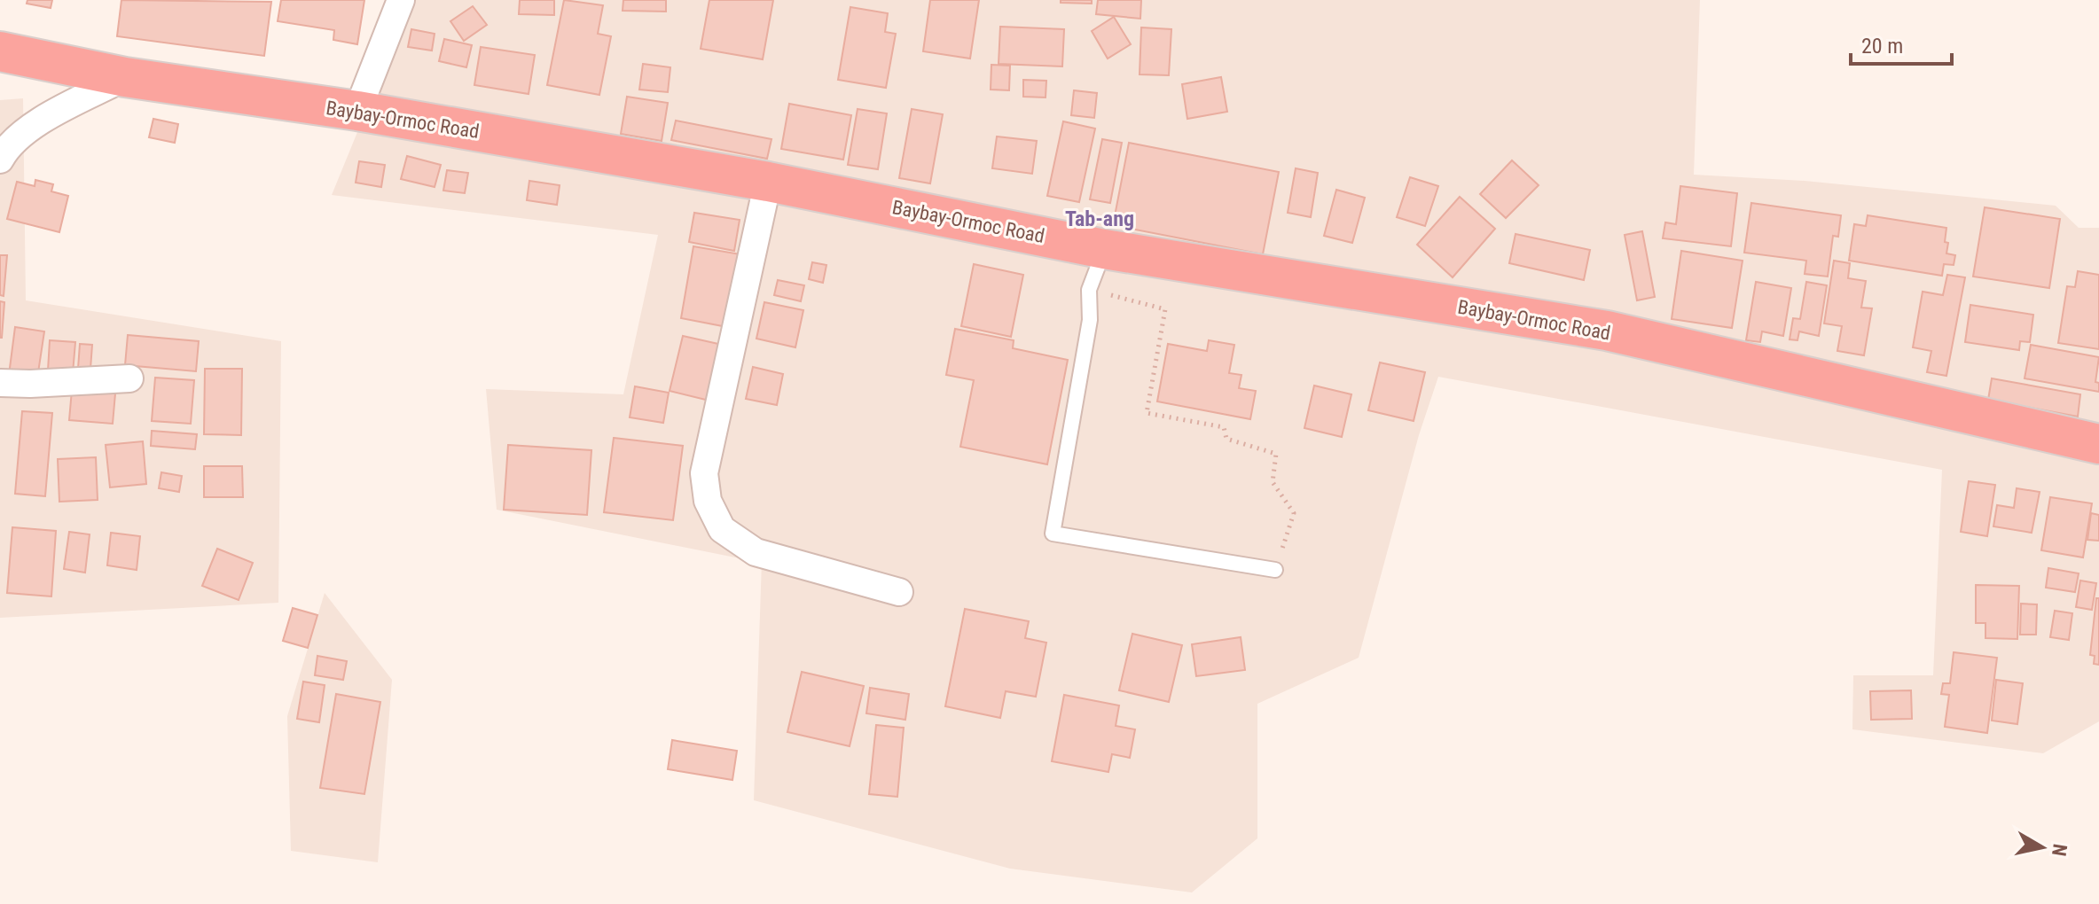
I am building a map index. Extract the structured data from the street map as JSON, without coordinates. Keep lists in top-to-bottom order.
{
  "streets": {
    "highway": ["Baybay-Ormoc Road"]
  },
  "districts": ["Tab-ang"],
  "scale_bar": "20 m",
  "north": "right"
}
